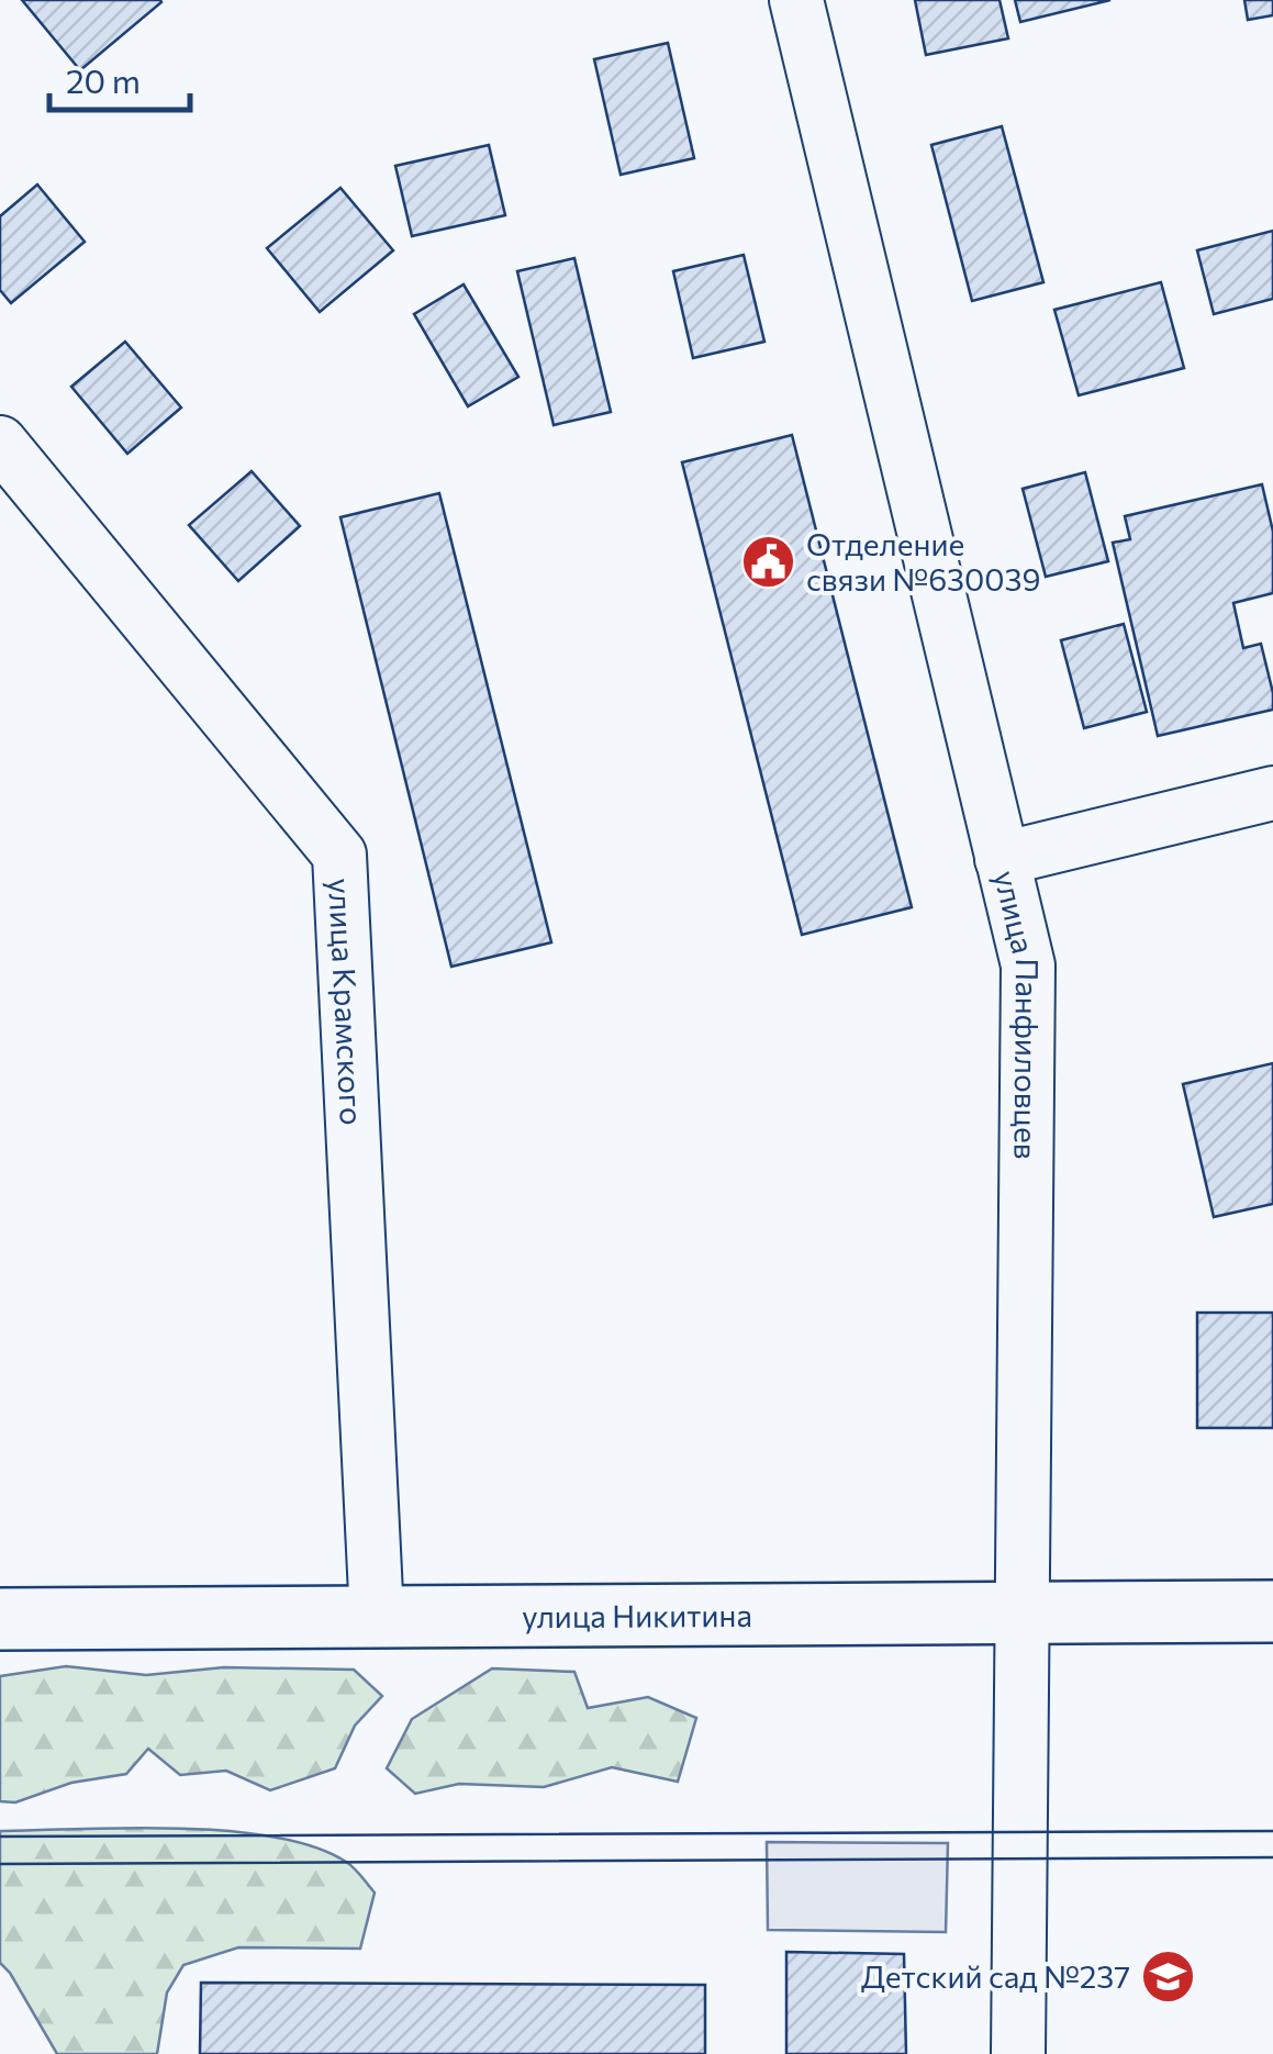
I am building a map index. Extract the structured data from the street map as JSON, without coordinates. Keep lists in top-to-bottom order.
{
  "streets": {
    "main road": ["улица Никитина"],
    "street": ["улица Крамского", "улица Панфиловцев"]
  },
  "crossings": [
    ["улица Крамского", "улица Никитина"],
    ["улица Панфиловцев", "улица Никитина"]
  ],
  "places": {
    "public building": ["Отделение связи №630039"],
    "school or university": ["Детский сад №237"]
  },
  "scale_bar": "20 m"
}
